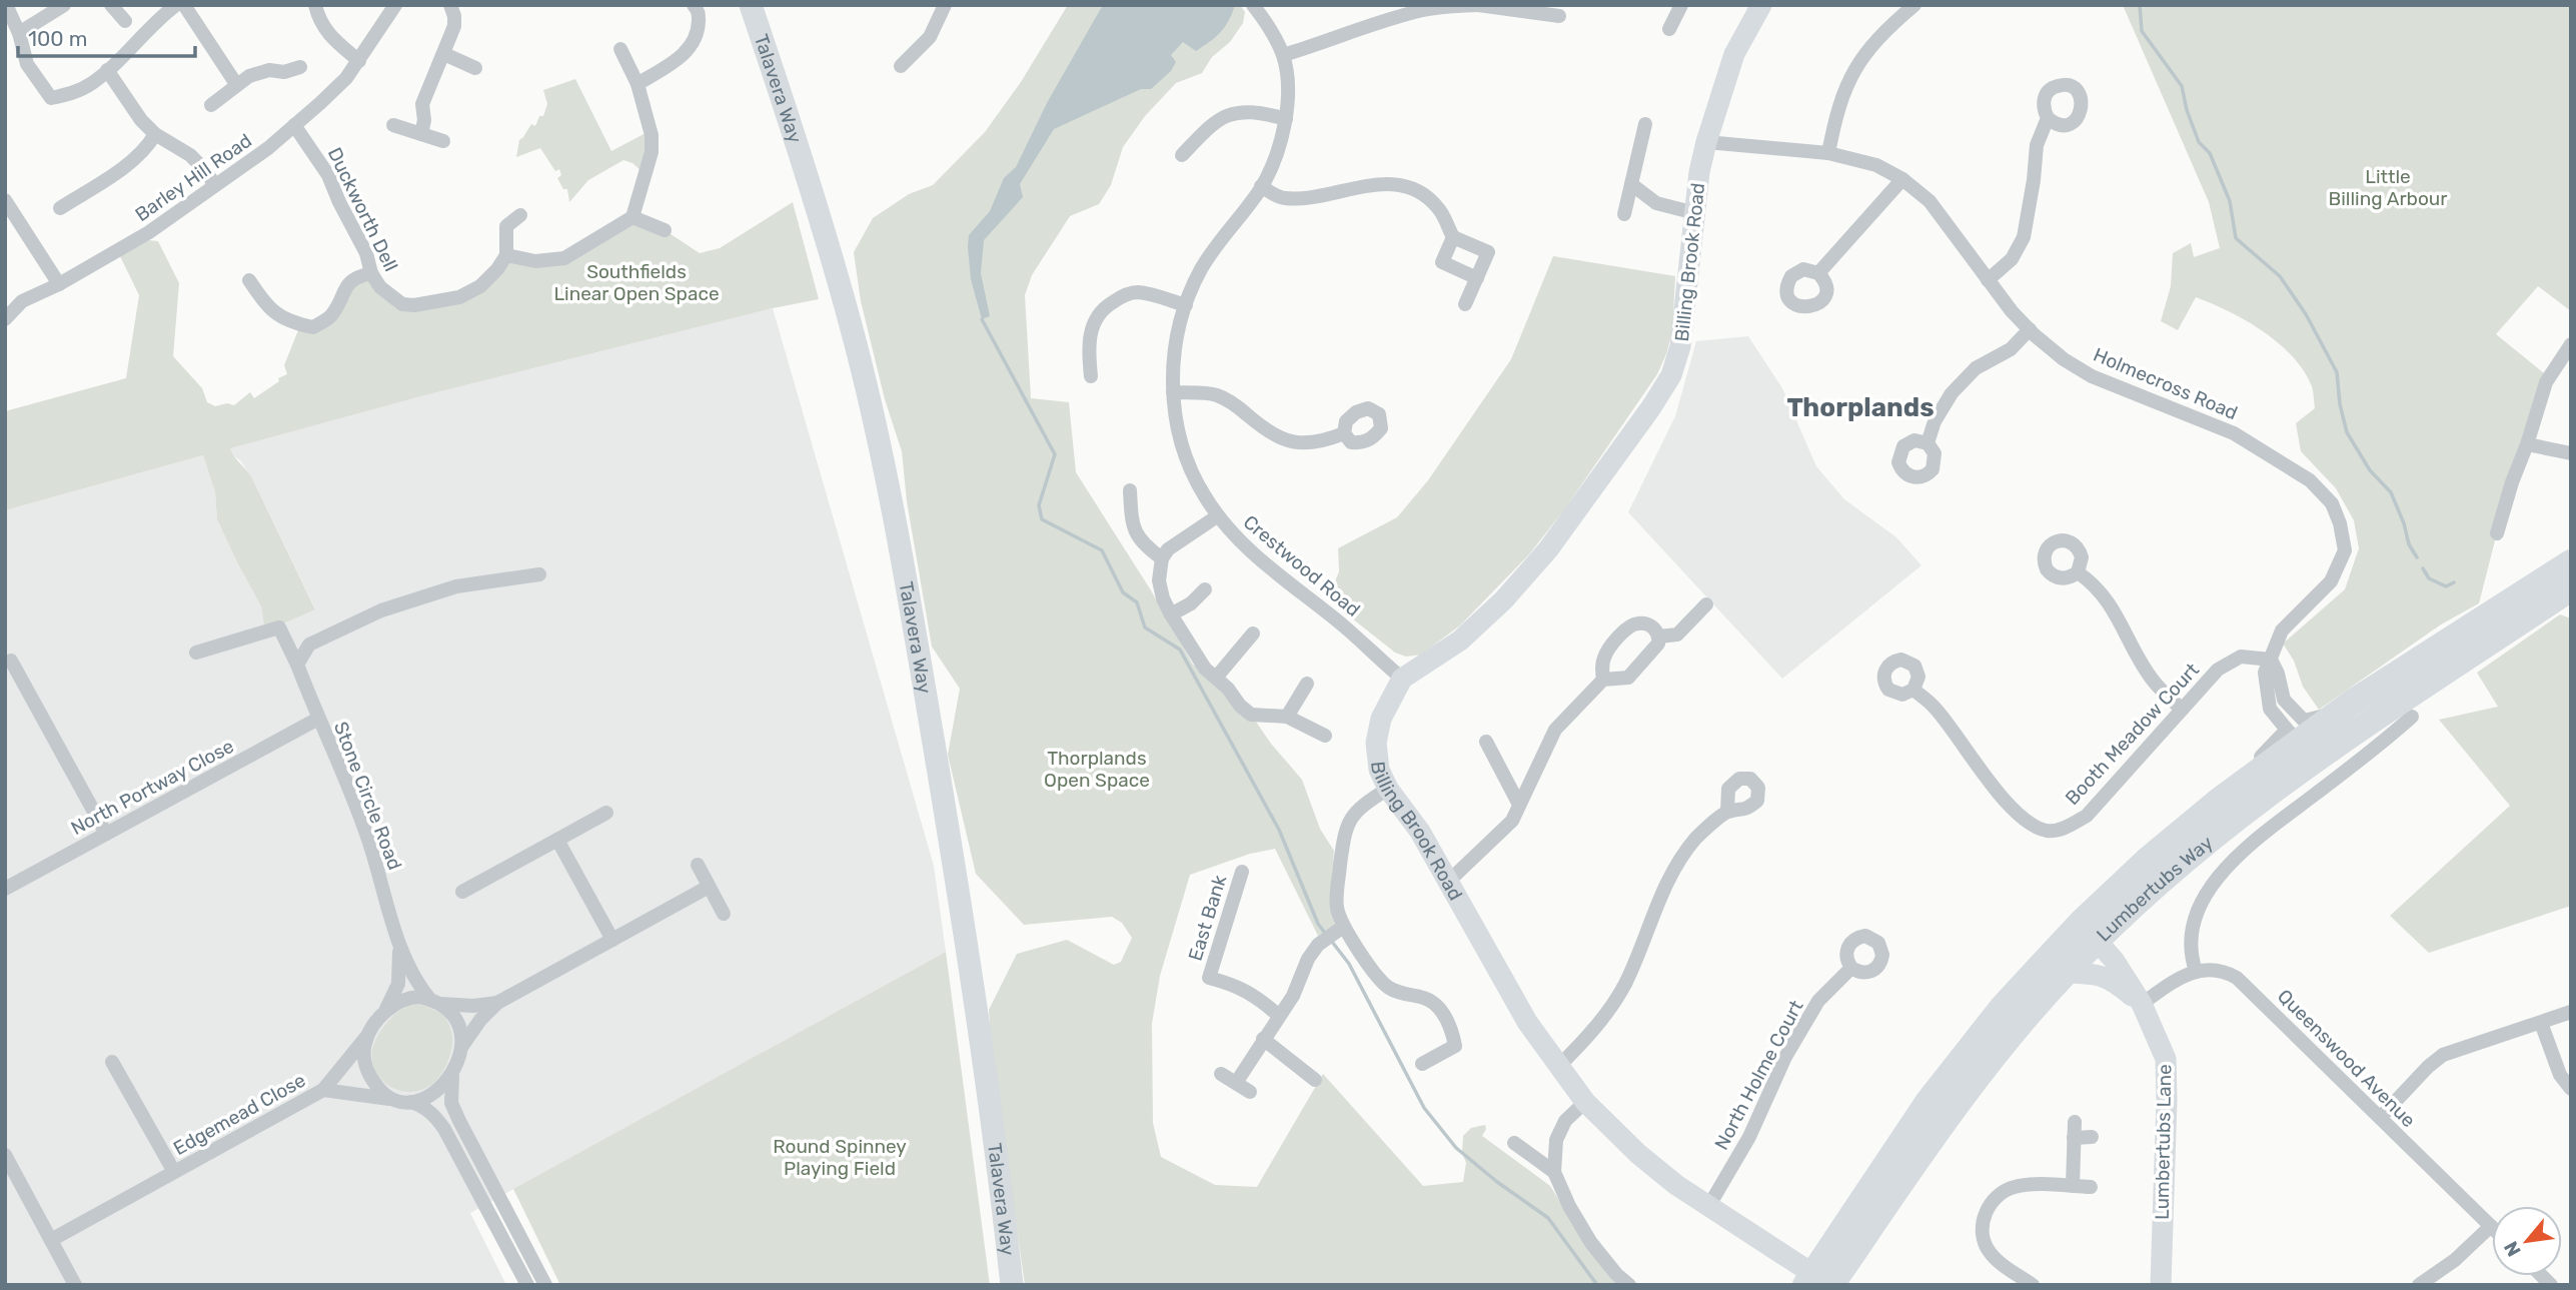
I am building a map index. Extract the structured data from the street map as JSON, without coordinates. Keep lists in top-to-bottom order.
{
  "streets": {
    "highway": ["Lumbertubs Way"],
    "main road": ["Talavera Way"],
    "street": [
      "Barley Hill Road",
      "Duckworth Dell",
      "Billing Brook Road",
      "Holmecross Road",
      "Crestwood Road",
      "Booth Meadow Court",
      "North Portway Close",
      "Stone Circle Road",
      "East Bank",
      "Queenswood Avenue",
      "North Holme Court",
      "Edgemead Close",
      "Lumbertubs Lane"
    ]
  },
  "crossings": [
    ["Barley Hill Road", "Duckworth Dell"],
    ["Billing Brook Road", "Holmecross Road"],
    ["Billing Brook Road", "Crestwood Road"],
    ["Billing Brook Road", "Lumbertubs Way"],
    ["Billing Brook Road", "North Holme Court"],
    ["Holmecross Road", "Booth Meadow Court"],
    ["Holmecross Road", "Lumbertubs Way"],
    ["North Portway Close", "Stone Circle Road"],
    ["Stone Circle Road", "Edgemead Close"],
    ["Lumbertubs Way", "Queenswood Avenue"],
    ["Lumbertubs Way", "Lumbertubs Lane"]
  ],
  "districts": ["Thorplands"],
  "parks": [
    "Little Billing Arbour",
    "Southfields Linear Open Space",
    "Thorplands Open Space",
    "Round Spinney Playing Field"
  ],
  "scale_bar": "100 m",
  "north": "bottom left"
}
